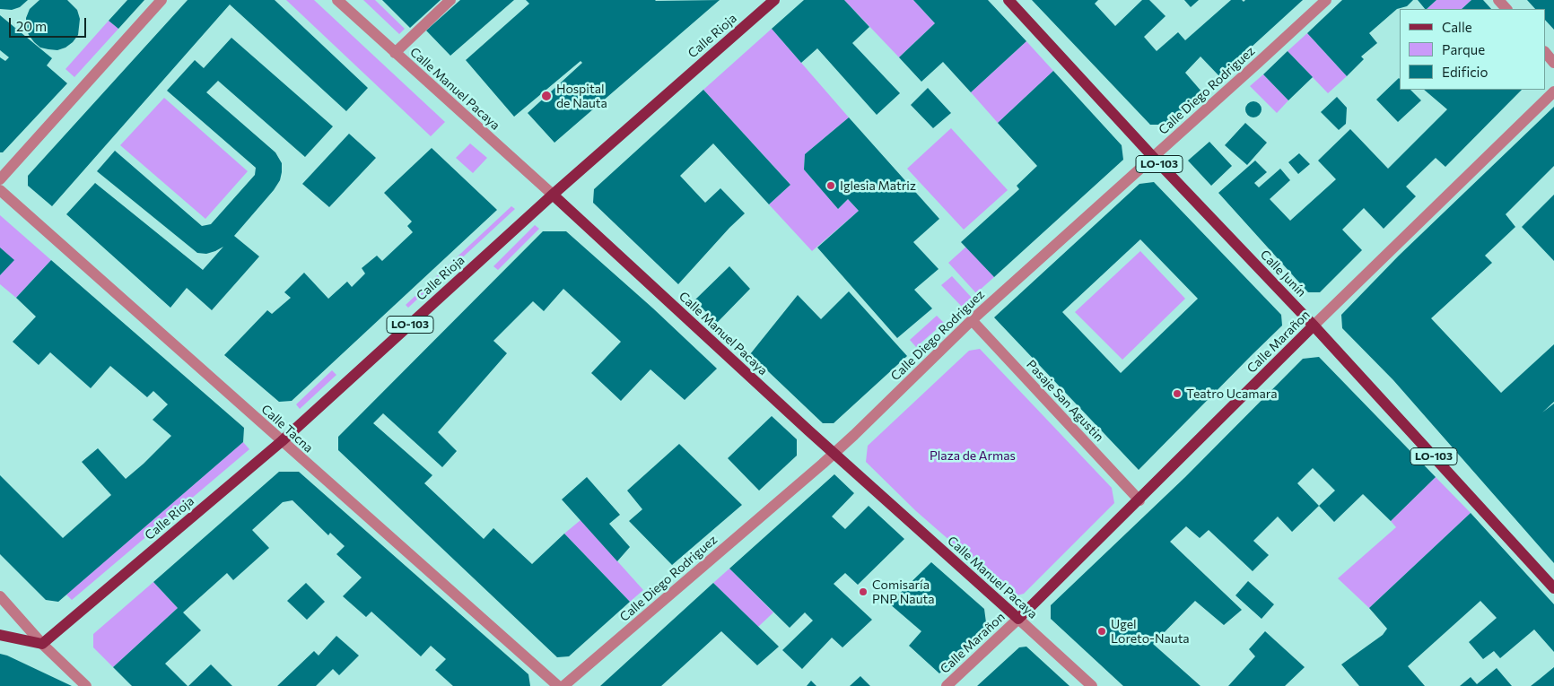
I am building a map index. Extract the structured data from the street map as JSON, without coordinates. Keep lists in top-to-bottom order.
{
  "streets": {
    "main road": [
      "Calle Rioja",
      "Calle Manuel Pacaya",
      "LO-103",
      "Calle Junín",
      "Calle Marañon"
    ],
    "street": ["Calle Diego Rodriguez", "Pasaje San Agustin", "Calle Tacna"]
  },
  "crossings": [
    ["Calle Rioja", "Calle Manuel Pacaya"],
    ["Calle Rioja", "Calle Tacna"],
    ["Calle Manuel Pacaya", "Calle Diego Rodriguez"],
    ["Calle Manuel Pacaya", "Calle Marañon"],
    ["Calle Diego Rodriguez", "Calle Junín"],
    ["Calle Diego Rodriguez", "Pasaje San Agustin"],
    ["Calle Junín", "Calle Marañon"],
    ["Calle Marañon", "Pasaje San Agustin"]
  ],
  "parks": ["Plaza de Armas"],
  "places": [
    "Hospital de Nauta",
    "Iglesia Matriz",
    "Teatro Ucamara",
    "Comisaría PNP Nauta",
    "Ugel Loreto-Nauta"
  ],
  "legend": ["Calle", "Parque", "Edificio"],
  "scale_bar": "20 m"
}
